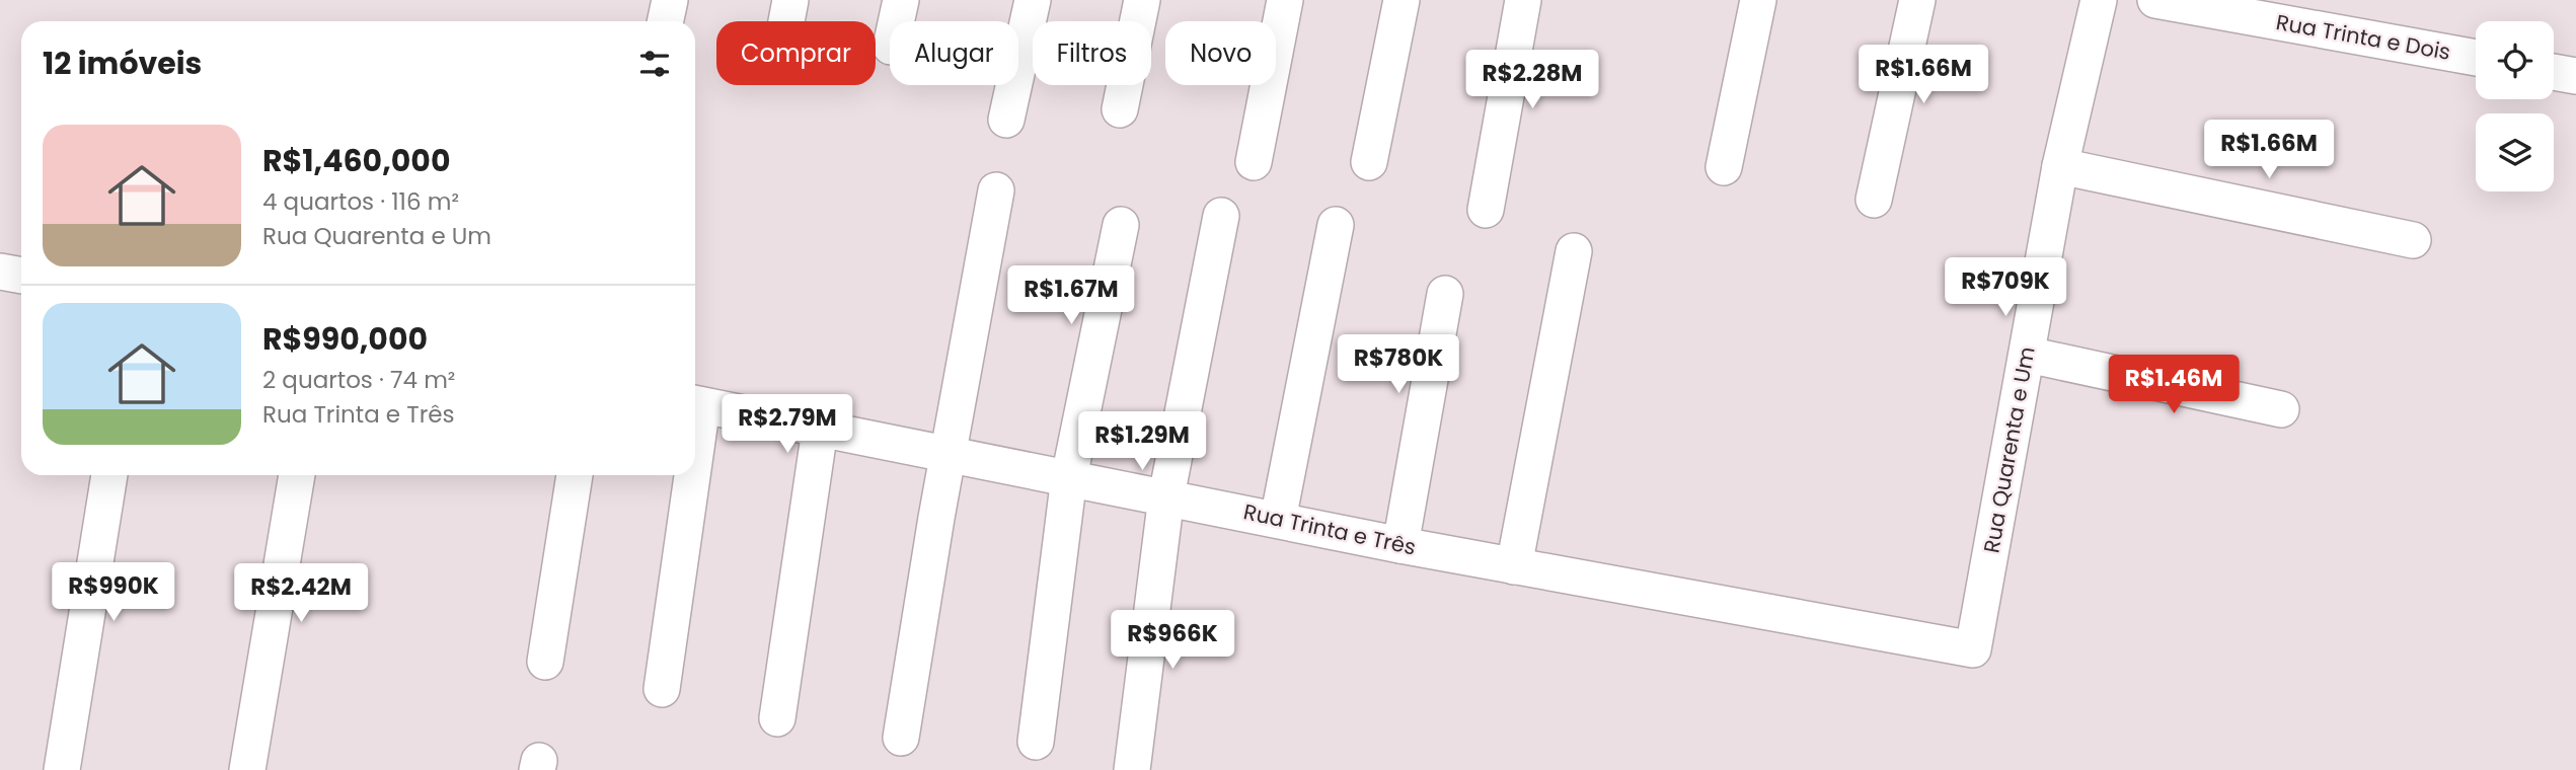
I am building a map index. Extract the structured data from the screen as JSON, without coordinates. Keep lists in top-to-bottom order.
{
  "streets": {
    "street": ["Rua Trinta e Dois", "Rua Quarenta e Um", "Rua Trinta e Três"]
  },
  "crossings": [
    ["Rua Quarenta e Um", "Rua Trinta e Três"]
  ],
  "page": {
    "chip": [
      "Comprar",
      "Alugar",
      "Filtros",
      "Novo"
    ],
    "heading": "12 imóveis",
    "price": [
      "R$1.66M",
      "R$2.28M",
      "R$1.66M",
      "R$709K",
      "R$1.67M",
      "R$780K",
      "R$1.46M",
      "R$2.79M",
      "R$1.29M",
      "R$990K",
      "R$2.42M",
      "R$966K"
    ],
    "list": [
      {
        "name": "R$1,460,000",
        "note": "4 quartos · 116 m² · Rua Quarenta e Um"
      },
      {
        "name": "R$990,000",
        "note": "2 quartos · 74 m² · Rua Trinta e Três"
      }
    ]
  }
}
